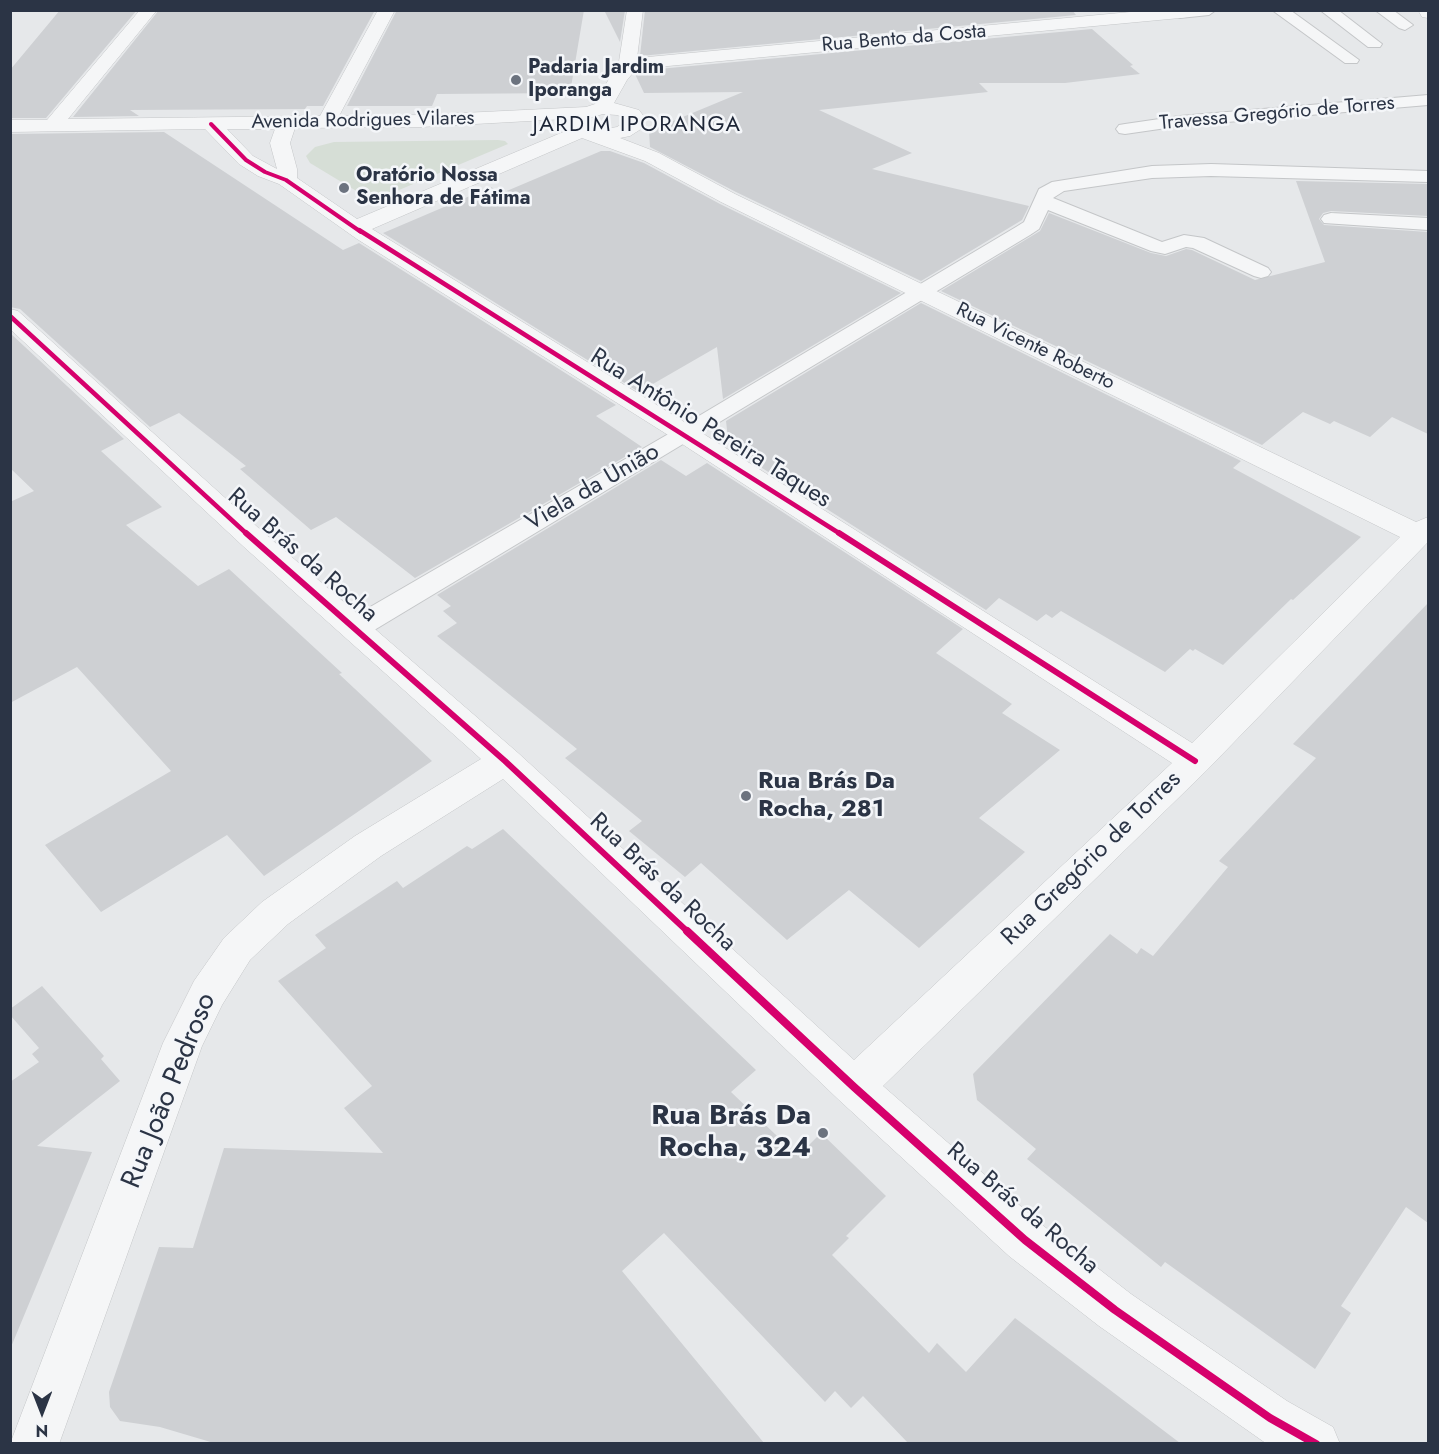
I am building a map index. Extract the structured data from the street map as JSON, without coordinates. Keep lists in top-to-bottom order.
{
  "streets": {
    "street": [
      "Rua Bento da Costa",
      "Avenida Rodrigues Vilares",
      "Rua Vicente Roberto",
      "Rua Antônio Pereira Taques",
      "Rua Brás da Rocha",
      "Rua Gregório de Torres",
      "Rua João Pedroso"
    ],
    "lane": ["Travessa Gregório de Torres", "Viela da União"]
  },
  "crossings": [
    ["Avenida Rodrigues Vilares", "Rua Vicente Roberto"],
    ["Avenida Rodrigues Vilares", "Rua Antônio Pereira Taques"],
    ["Rua Vicente Roberto", "Viela da União"],
    ["Rua Vicente Roberto", "Rua Gregório de Torres"],
    ["Rua Antônio Pereira Taques", "Viela da União"],
    ["Rua Antônio Pereira Taques", "Rua Gregório de Torres"],
    ["Viela da União", "Rua Brás da Rocha"],
    ["Rua Brás da Rocha", "Rua Gregório de Torres"],
    ["Rua Brás da Rocha", "Rua João Pedroso"]
  ],
  "districts": ["JARDIM IPORANGA"],
  "places": [
    "Padaria Jardim Iporanga",
    "Oratório Nossa Senhora de Fátima",
    "Rua Brás Da Rocha, 281",
    "Rua Brás Da Rocha, 324"
  ],
  "north": "bottom"
}
